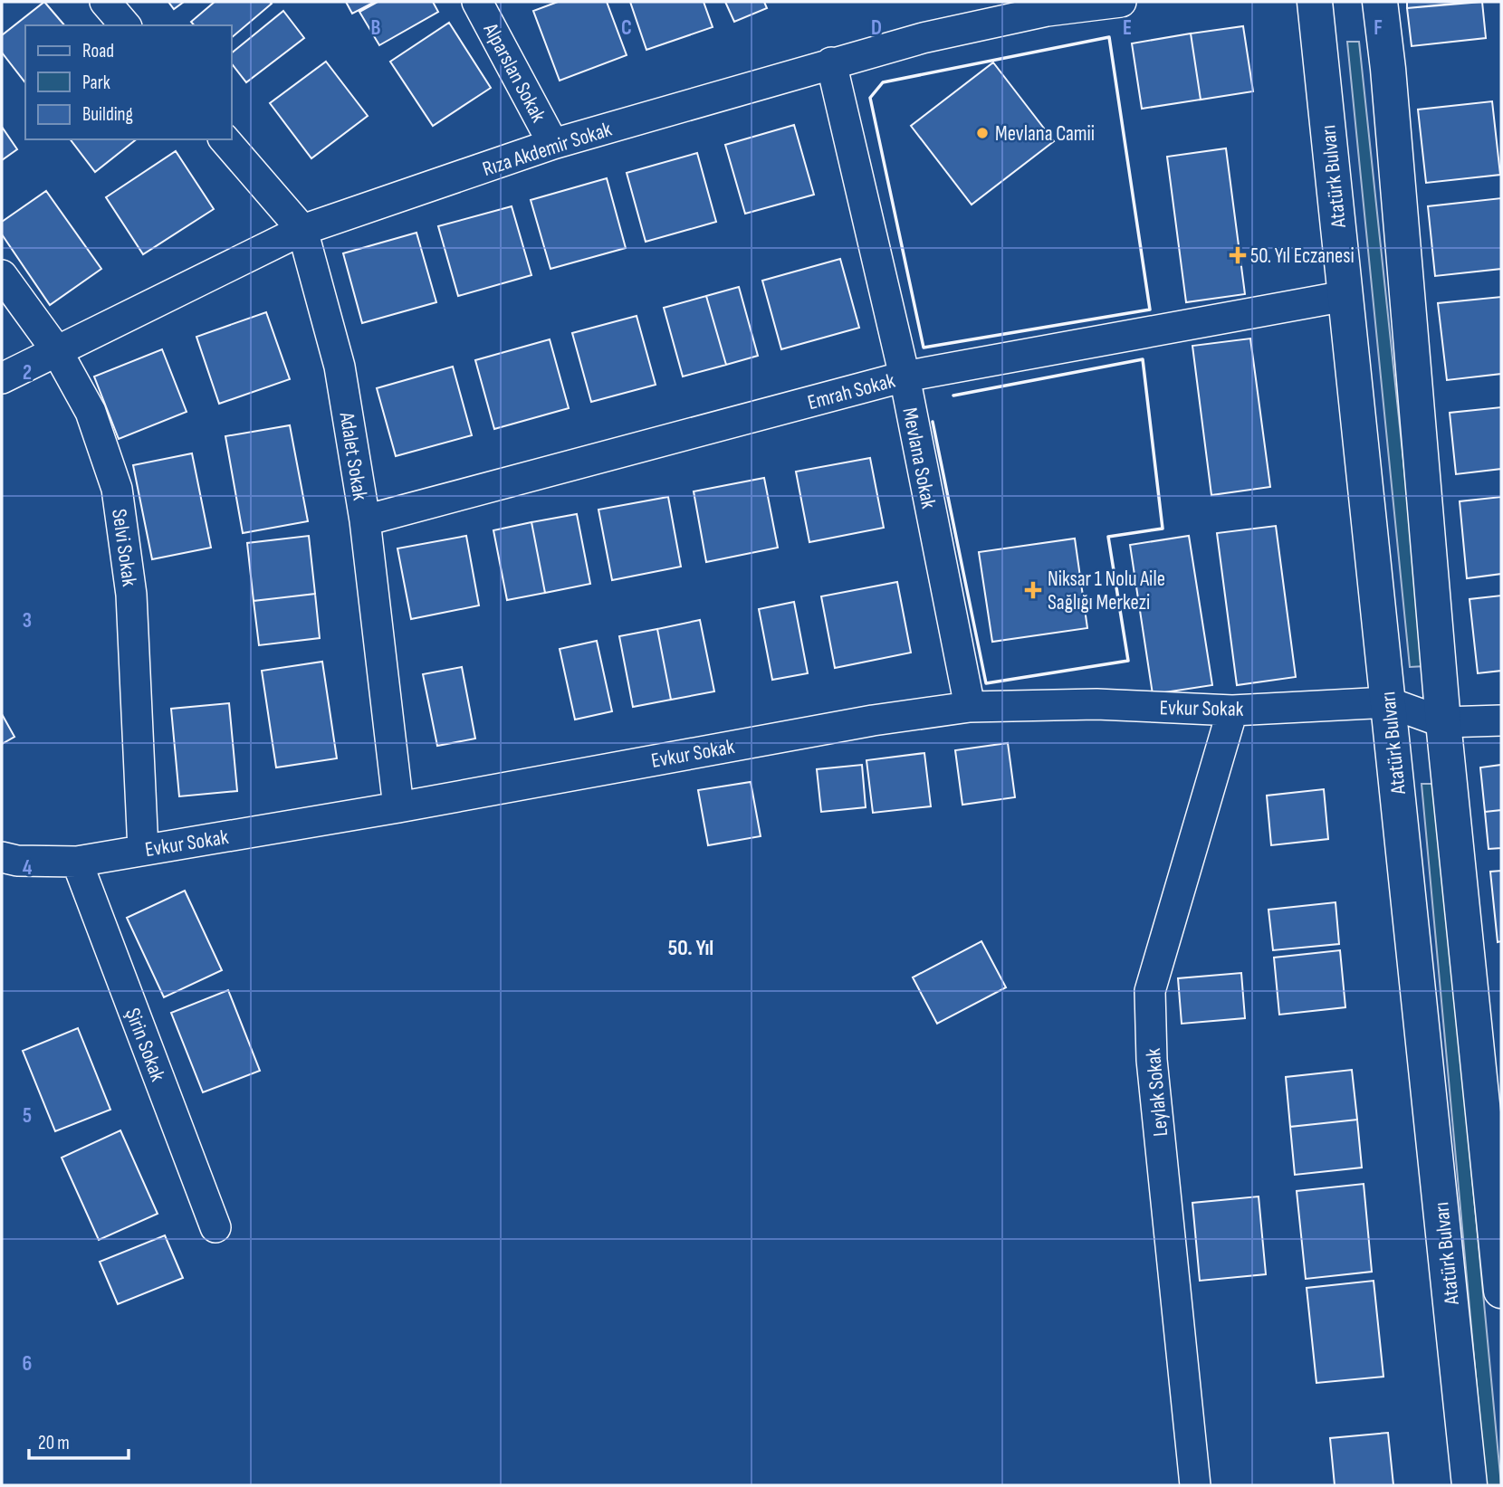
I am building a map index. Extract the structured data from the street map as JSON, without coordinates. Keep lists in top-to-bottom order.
{
  "streets": {
    "main road": ["Atatürk Bulvarı"],
    "street": [
      "Alparslan Sokak",
      "Rıza Akdemir Sokak",
      "Emrah Sokak",
      "Adalet Sokak",
      "Mevlana Sokak",
      "Selvi Sokak",
      "Evkur Sokak",
      "Şirin Sokak",
      "Leylak Sokak"
    ]
  },
  "crossings": [
    ["Alparslan Sokak", "Rıza Akdemir Sokak"],
    ["Rıza Akdemir Sokak", "Adalet Sokak"],
    ["Rıza Akdemir Sokak", "Mevlana Sokak"],
    ["Rıza Akdemir Sokak", "Selvi Sokak"],
    ["Atatürk Bulvarı", "Emrah Sokak"],
    ["Atatürk Bulvarı", "Evkur Sokak"],
    ["Emrah Sokak", "Adalet Sokak"],
    ["Emrah Sokak", "Mevlana Sokak"],
    ["Adalet Sokak", "Evkur Sokak"],
    ["Mevlana Sokak", "Evkur Sokak"],
    ["Selvi Sokak", "Evkur Sokak"],
    ["Evkur Sokak", "Şirin Sokak"],
    ["Evkur Sokak", "Leylak Sokak"]
  ],
  "districts": ["50. Yıl"],
  "places": {
    "other": ["Mevlana Camii"],
    "health": ["50. Yıl Eczanesi", "Niksar 1 Nolu Aile Sağlığı Merkezi"]
  },
  "legend": ["Road", "Park", "Building"],
  "scale_bar": "20 m",
  "grid": {
    "columns": [
      "B",
      "C",
      "D",
      "E",
      "F"
    ],
    "rows": [
      "2",
      "3",
      "4",
      "5",
      "6"
    ]
  }
}
